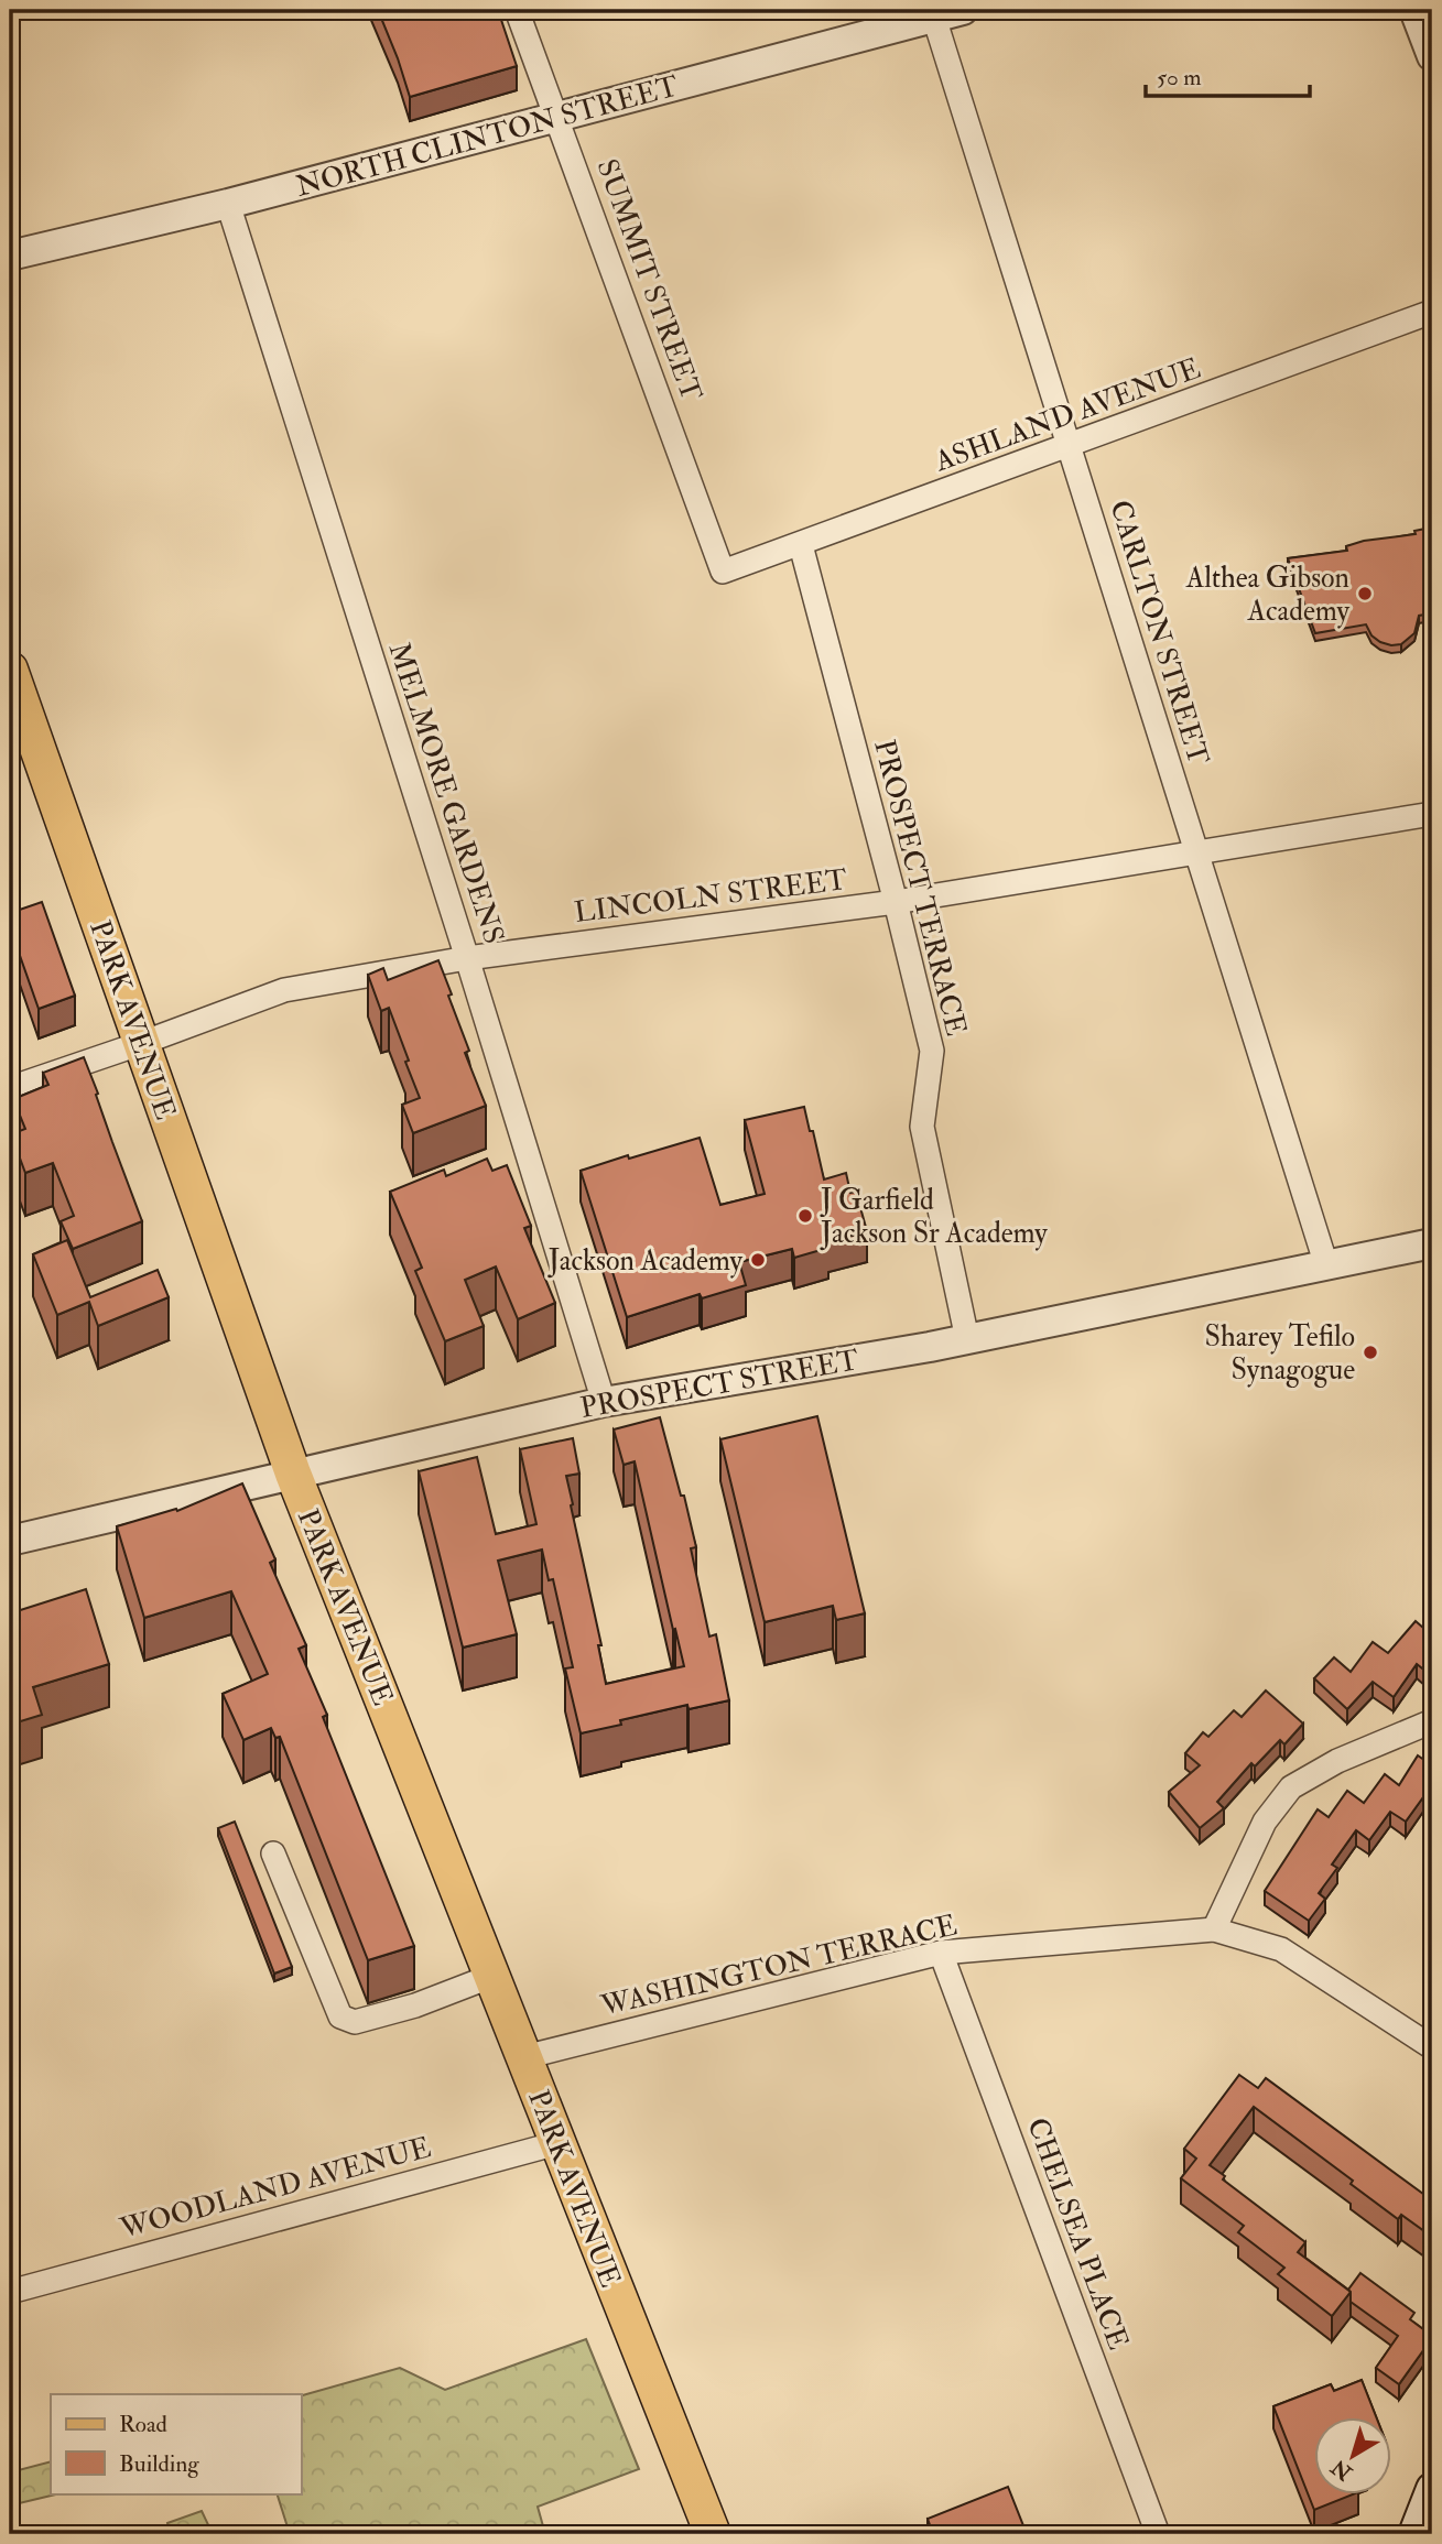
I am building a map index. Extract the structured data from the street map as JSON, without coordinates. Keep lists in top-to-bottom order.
{
  "streets": {
    "main road": ["PARK AVENUE"],
    "street": [
      "NORTH CLINTON STREET",
      "SUMMIT STREET",
      "ASHLAND AVENUE",
      "CARLTON STREET",
      "MELMORE GARDENS",
      "PROSPECT TERRACE",
      "LINCOLN STREET",
      "PROSPECT STREET",
      "WASHINGTON TERRACE",
      "WOODLAND AVENUE",
      "CHELSEA PLACE"
    ]
  },
  "crossings": [
    ["NORTH CLINTON STREET", "SUMMIT STREET"],
    ["NORTH CLINTON STREET", "CARLTON STREET"],
    ["NORTH CLINTON STREET", "MELMORE GARDENS"],
    ["SUMMIT STREET", "ASHLAND AVENUE"],
    ["ASHLAND AVENUE", "CARLTON STREET"],
    ["ASHLAND AVENUE", "PROSPECT TERRACE"],
    ["CARLTON STREET", "LINCOLN STREET"],
    ["CARLTON STREET", "PROSPECT STREET"],
    ["MELMORE GARDENS", "LINCOLN STREET"],
    ["MELMORE GARDENS", "PROSPECT STREET"],
    ["PROSPECT TERRACE", "LINCOLN STREET"],
    ["PROSPECT TERRACE", "PROSPECT STREET"],
    ["LINCOLN STREET", "PARK AVENUE"],
    ["PARK AVENUE", "PROSPECT STREET"],
    ["PARK AVENUE", "WASHINGTON TERRACE"],
    ["PARK AVENUE", "WOODLAND AVENUE"],
    ["WASHINGTON TERRACE", "CHELSEA PLACE"]
  ],
  "places": [
    "Althea Gibson Academy",
    "J Garfield Jackson Sr Academy",
    "Jackson Academy",
    "Sharey Tefilo Synagogue"
  ],
  "legend": ["Road", "Building"],
  "scale_bar": "50 m",
  "north": "bottom left"
}
